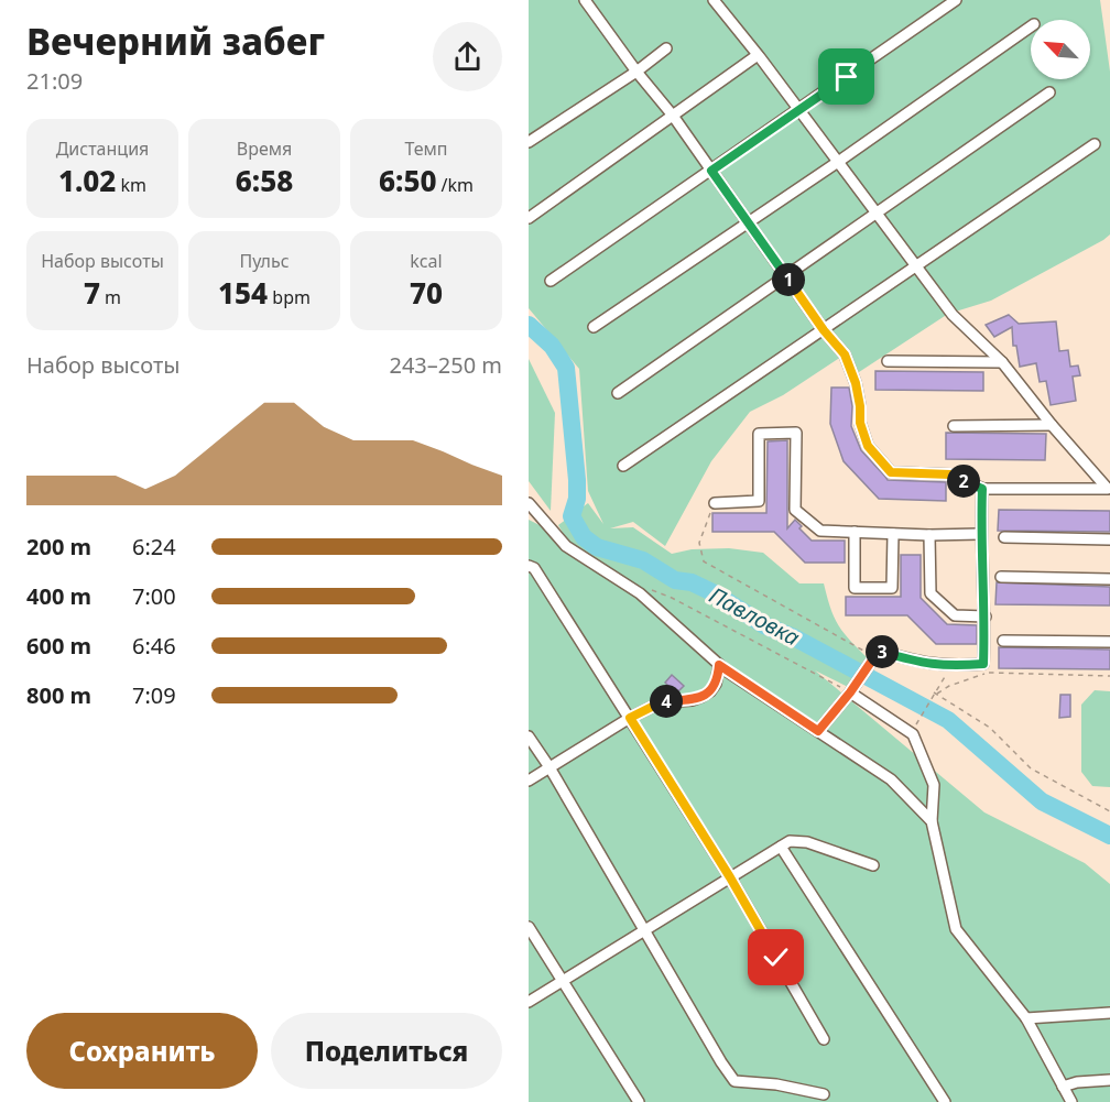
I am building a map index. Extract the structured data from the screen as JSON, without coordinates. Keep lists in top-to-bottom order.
{
  "water": ["Павловка"],
  "north": "top left",
  "page": {
    "heading": ["Вечерний забег", "21:09"],
    "stats": [
      ["Дистанция", "1.02 km"],
      ["Время", "6:58"],
      ["Темп", "6:50 /km"],
      ["Набор высоты", "7 m"],
      ["Пульс", "154 bpm"],
      ["kcal", "70"]
    ],
    "pins": [
      "1",
      "2",
      "3",
      "4"
    ],
    "chart": ["Набор высоты", "243–250 m"],
    "list": [
      {
        "name": "200 m",
        "note": "6:24"
      },
      {
        "name": "400 m",
        "note": "7:00"
      },
      {
        "name": "600 m",
        "note": "6:46"
      },
      {
        "name": "800 m",
        "note": "7:09"
      }
    ],
    "buttons": ["Сохранить", "Поделиться"]
  }
}
